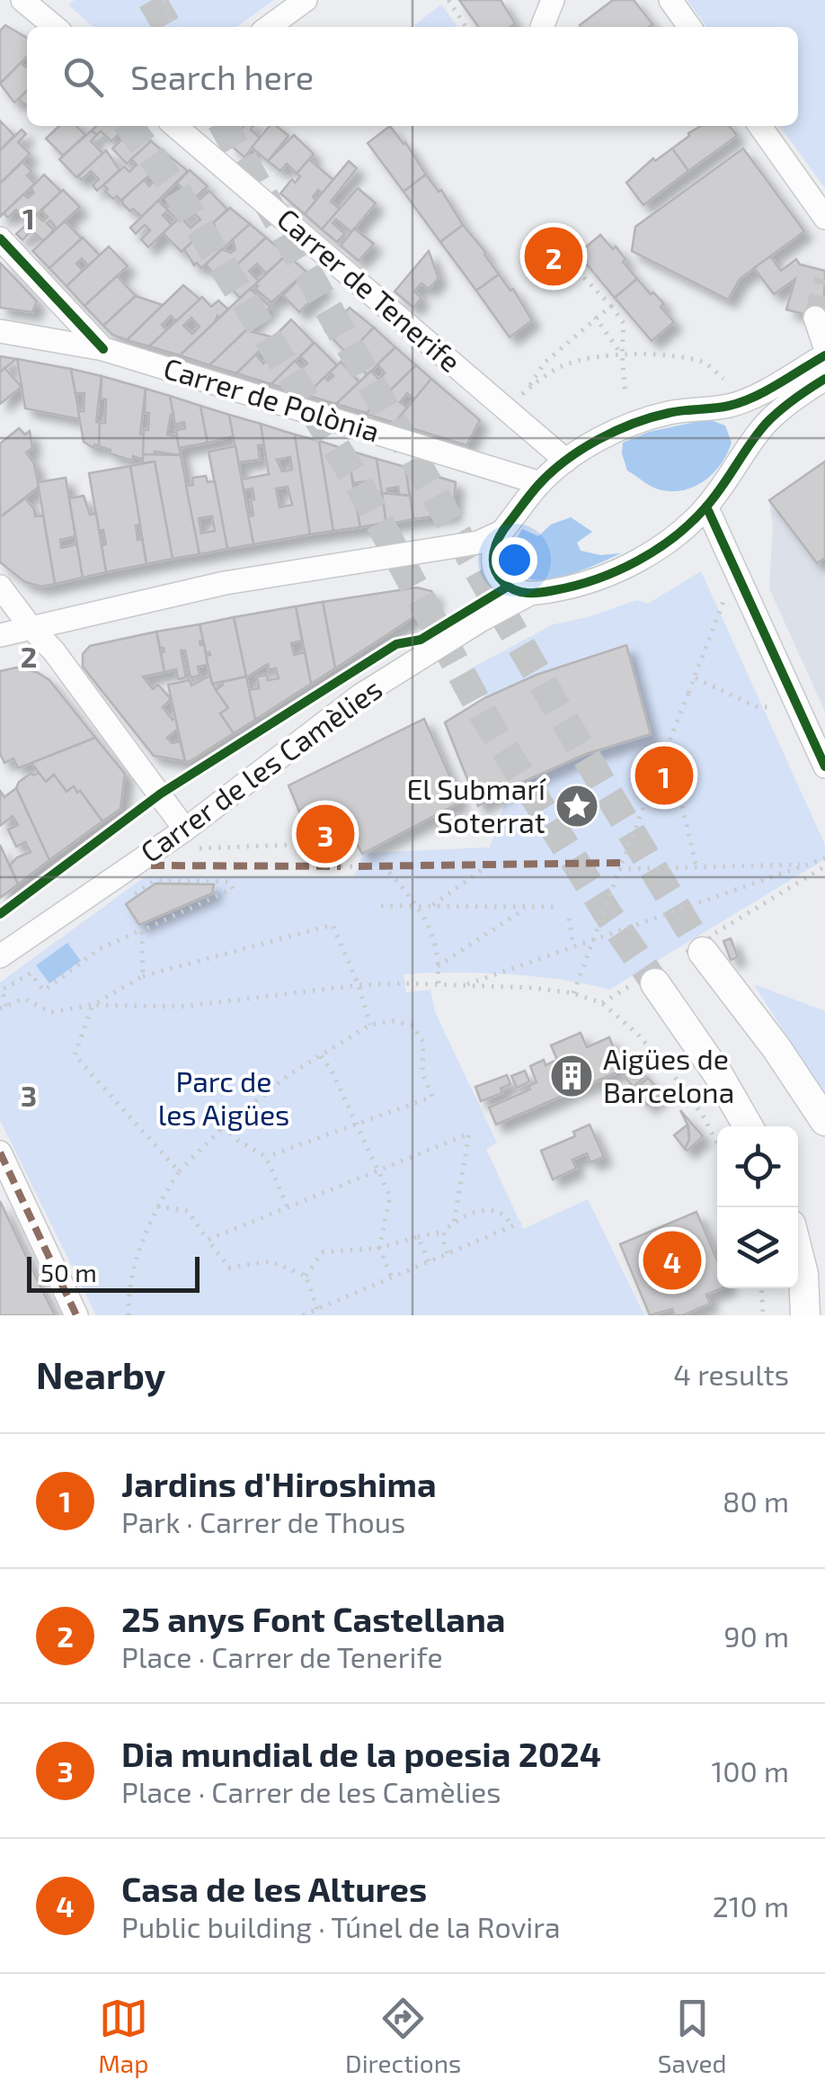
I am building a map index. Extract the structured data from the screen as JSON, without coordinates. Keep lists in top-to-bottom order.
{
  "streets": {
    "street": ["Carrer de Tenerife", "Carrer de Polònia", "Carrer de les Camèlies"]
  },
  "parks": ["Parc de les Aigües"],
  "places": {
    "place": ["El Submarí Soterrat"],
    "building": ["Aigües de Barcelona"]
  },
  "scale_bar": "50 m",
  "page": {
    "search": "Search here",
    "pins": [
      "2",
      "1",
      "3",
      "4"
    ],
    "scale": "50 m",
    "heading": ["Nearby", "4 results"],
    "list": [
      {
        "mark": "1",
        "name": "Jardins d'Hiroshima",
        "note": "Park · Carrer de Thous",
        "value": "80 m"
      },
      {
        "mark": "2",
        "name": "25 anys Font Castellana",
        "note": "Place · Carrer de Tenerife",
        "value": "90 m"
      },
      {
        "mark": "3",
        "name": "Dia mundial de la poesia 2024",
        "note": "Place · Carrer de les Camèlies",
        "value": "100 m"
      },
      {
        "mark": "4",
        "name": "Casa de les Altures",
        "note": "Public building · Túnel de la Rovira",
        "value": "210 m"
      }
    ],
    "nav": ["Map", "Directions", "Saved"]
  },
  "grid": {
    "rows": ["1", "2", "3"]
  }
}
